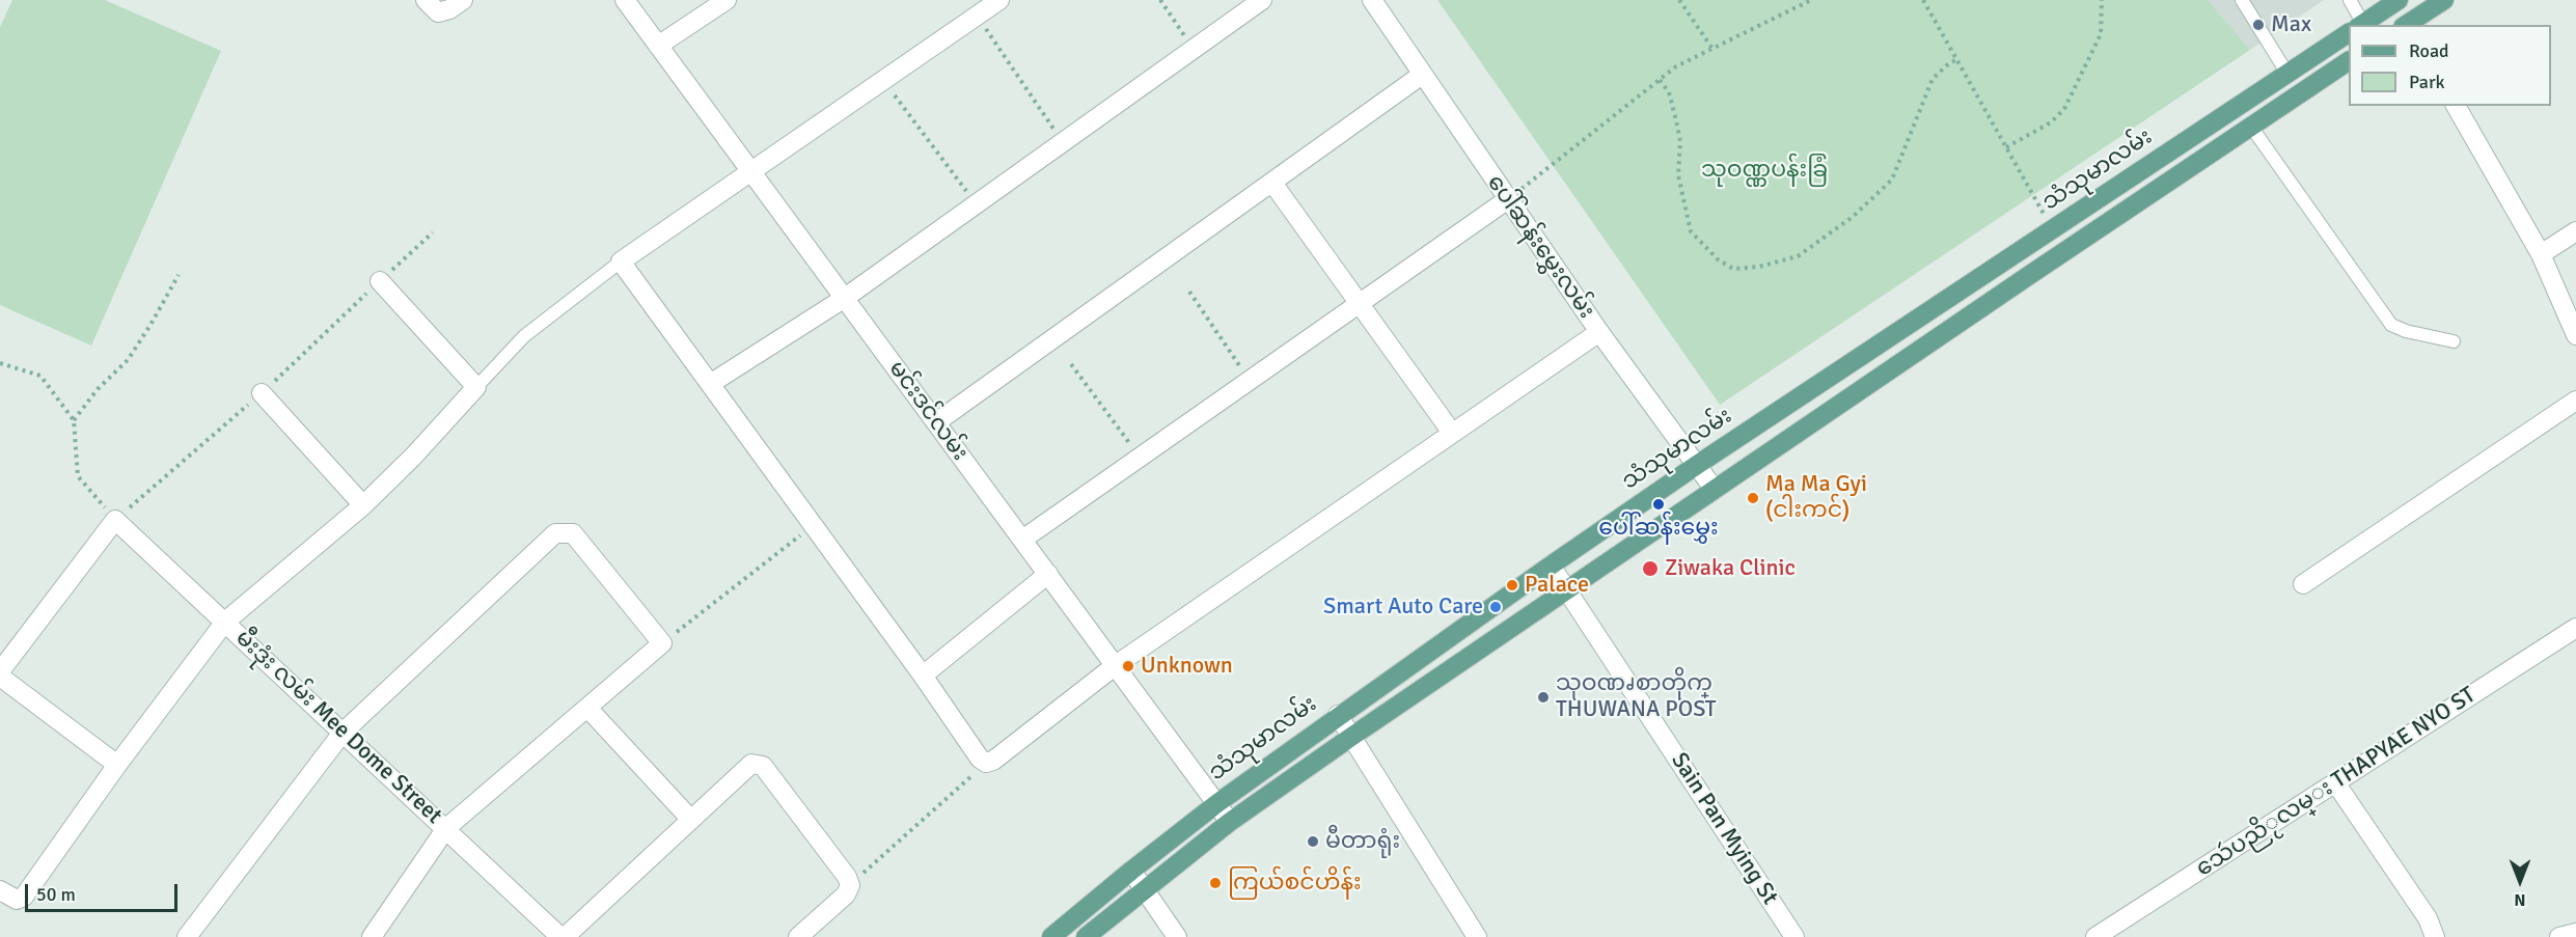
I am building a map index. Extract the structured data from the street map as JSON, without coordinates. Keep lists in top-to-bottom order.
{
  "streets": {
    "main road": ["သံသုမာလမ်း"],
    "street": [
      "ပေါ်ဆန်းမွှေးလမ်း",
      "မင်းဒင်လမ်း",
      "မီးဒုံး လမ်း Mee Dome Street",
      "သေဴပညိႂလမ္း THAPYAE NYO ST",
      "Sain Pan Mying St"
    ]
  },
  "crossings": [
    ["သံသုမာလမ်း", "ပေါ်ဆန်းမွှေးလမ်း"],
    ["သံသုမာလမ်း", "မင်းဒင်လမ်း"],
    ["သံသုမာလမ်း", "Sain Pan Mying St"]
  ],
  "parks": ["သုဝဏ္ဏပန်းခြံ"],
  "places": [
    "Max",
    "Ma Ma Gyi (ငါးကင်)",
    "ပေါ်ဆန်းမွှေး",
    "Ziwaka Clinic",
    "Palace",
    "Smart Auto Care",
    "Unknown",
    "သုဝဏၧစာတိုက္ THUWANA POST",
    "မီတာရုံး",
    "ကြယ်စင်ဟိန်း"
  ],
  "legend": ["Road", "Park"],
  "scale_bar": "50 m",
  "north": "bottom"
}
